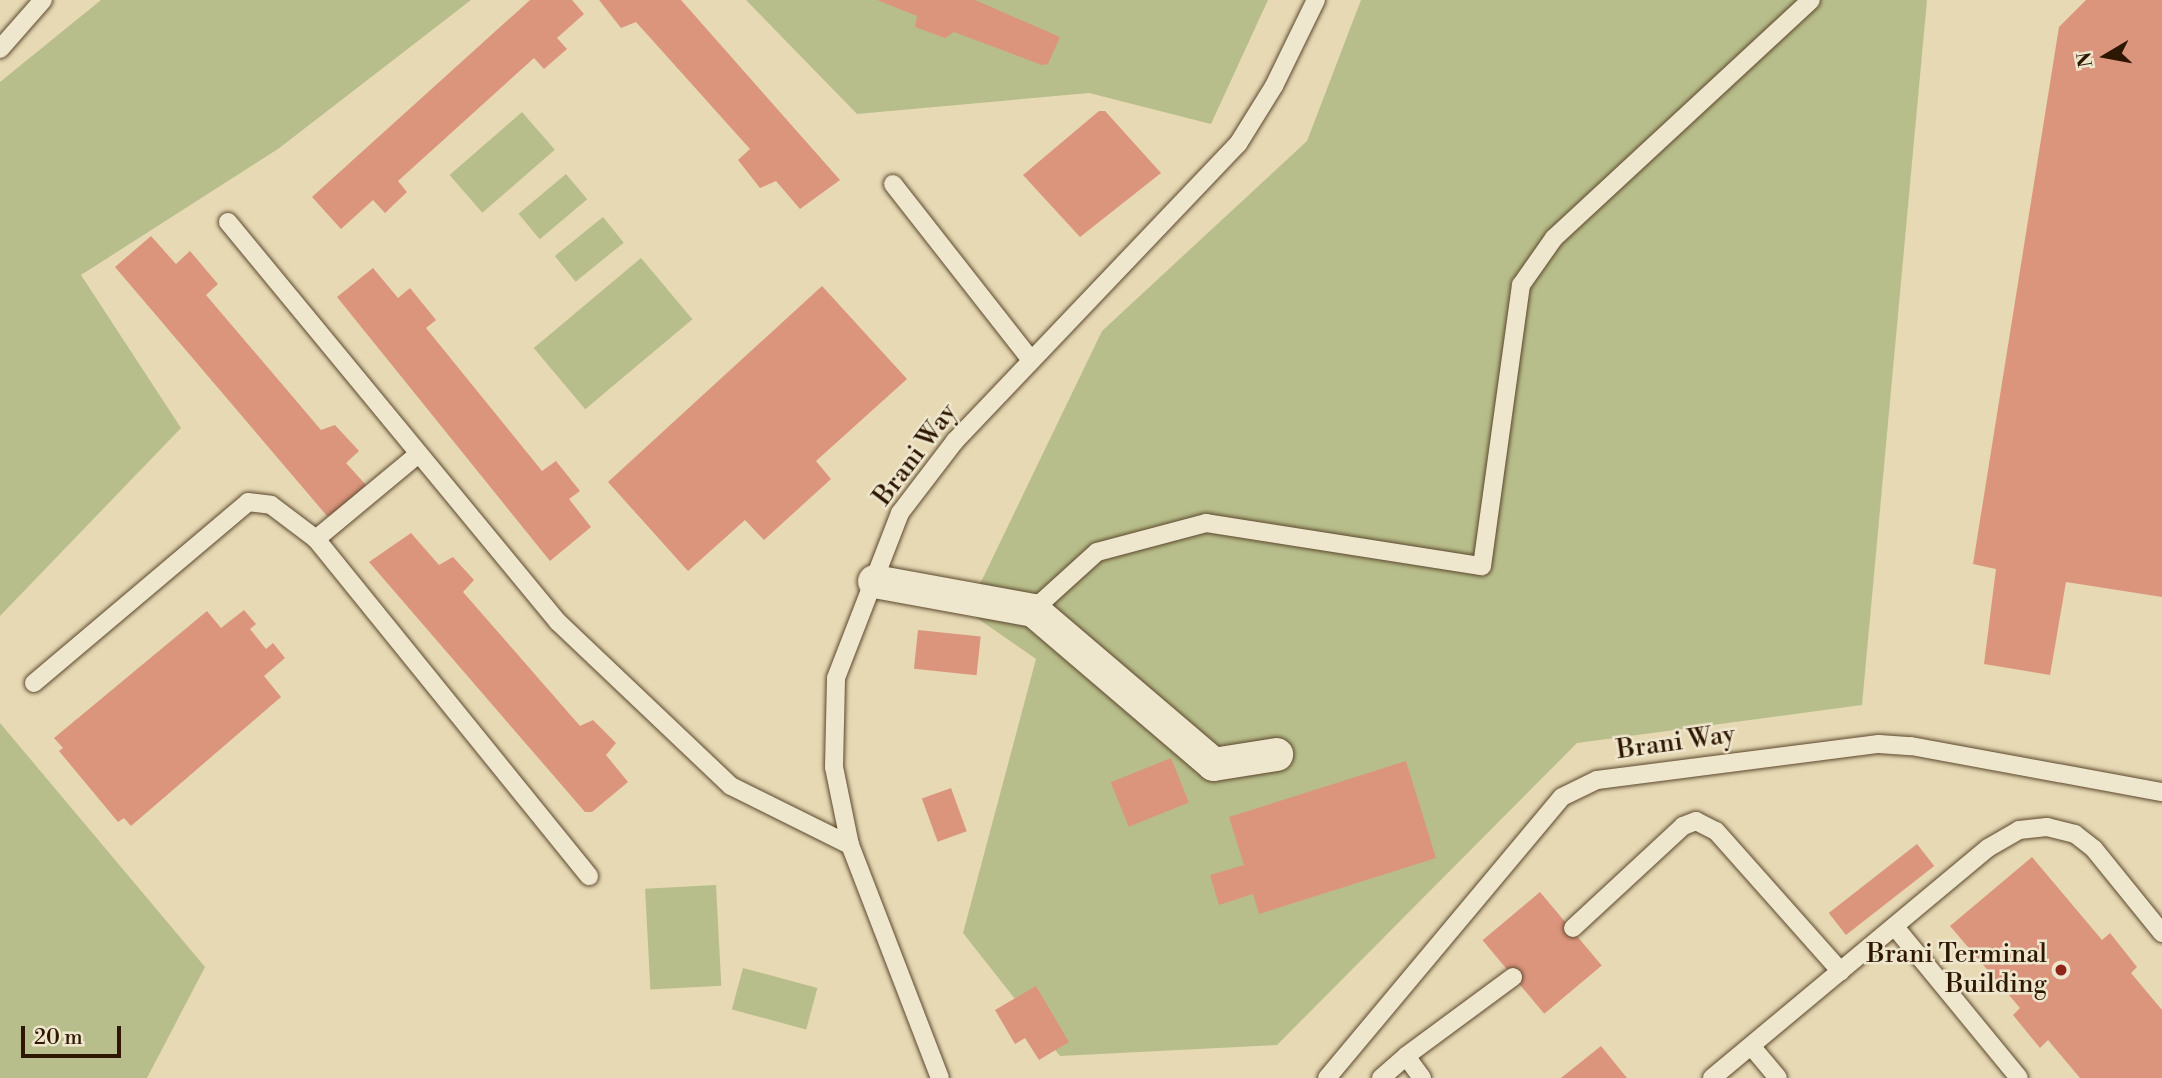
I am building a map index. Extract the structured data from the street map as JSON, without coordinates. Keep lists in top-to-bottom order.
{
  "streets": {
    "lane": ["Brani Way"]
  },
  "places": ["Brani Terminal Building"],
  "scale_bar": "20 m",
  "north": "left"
}
